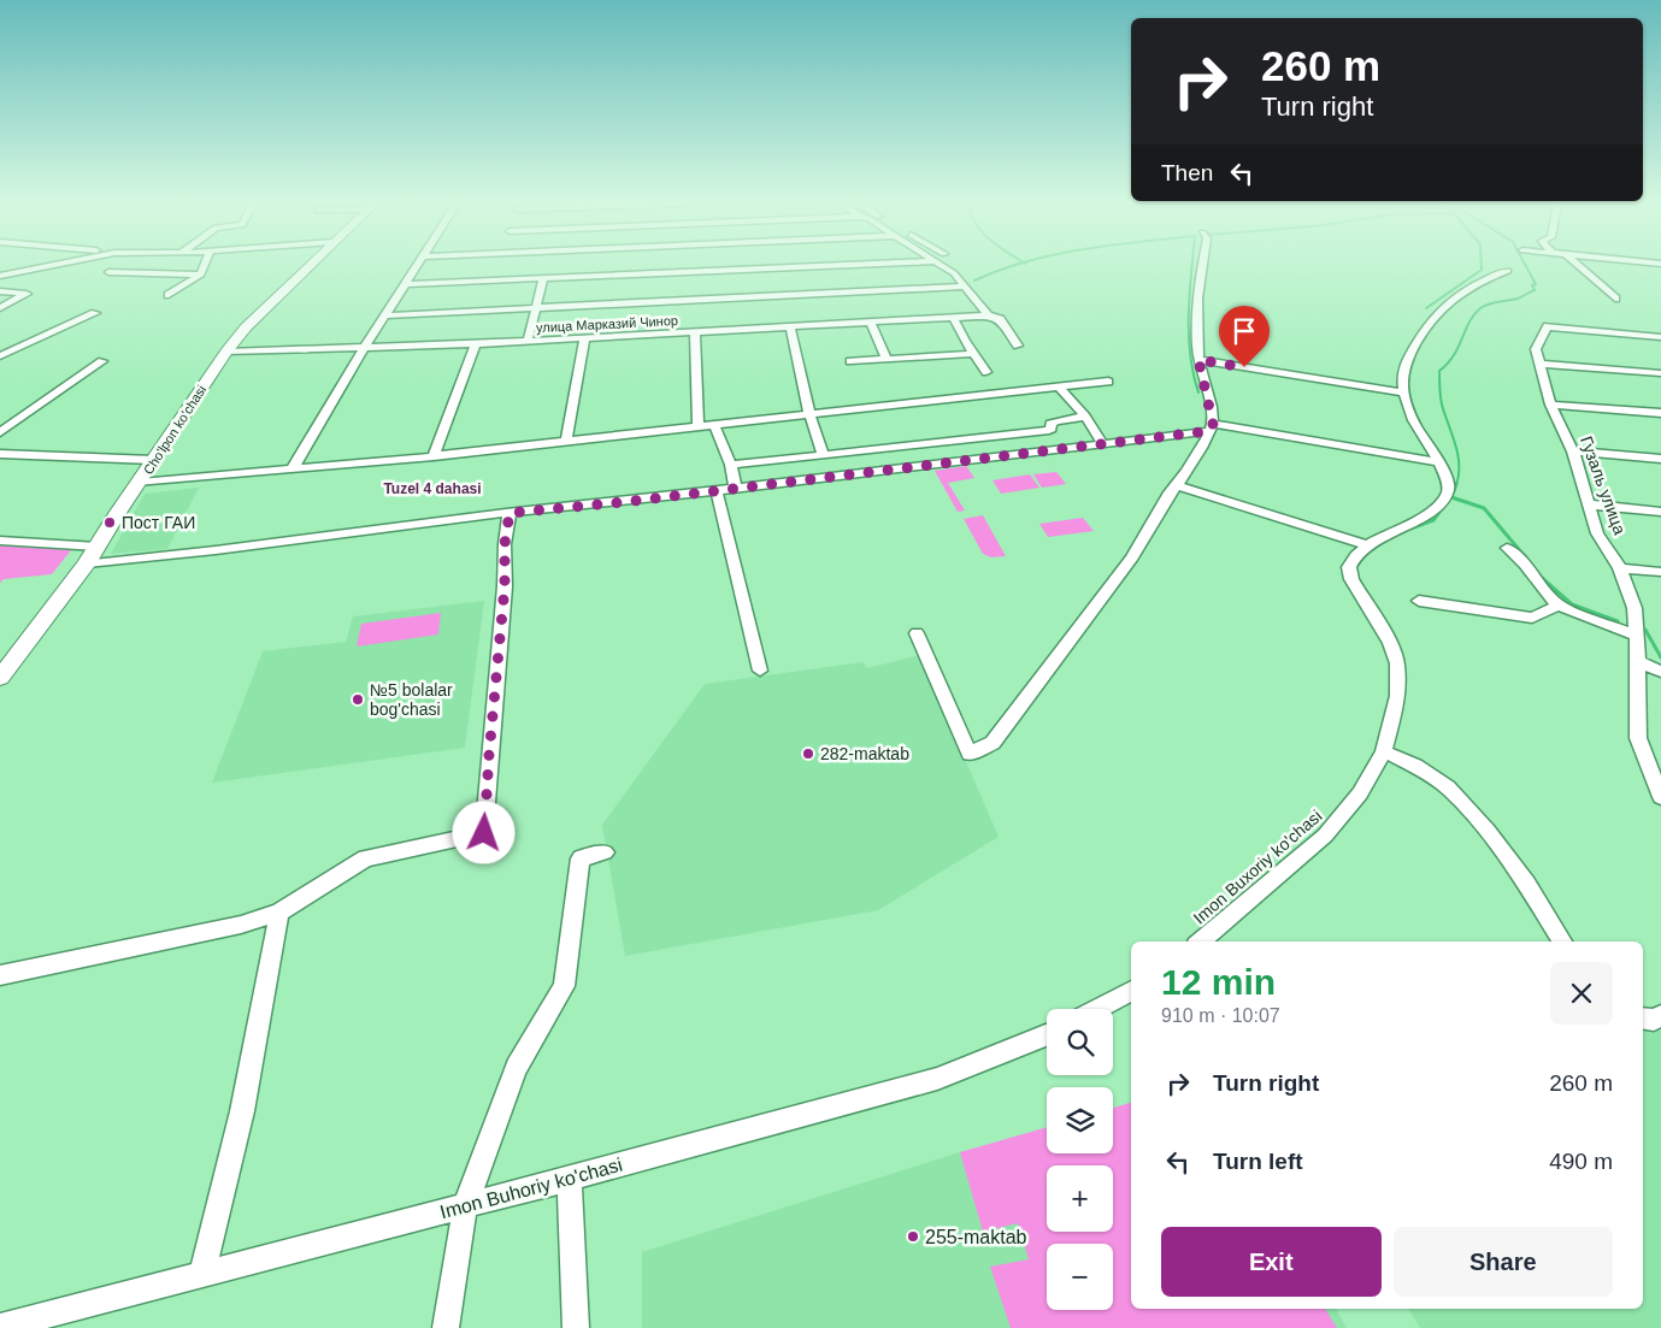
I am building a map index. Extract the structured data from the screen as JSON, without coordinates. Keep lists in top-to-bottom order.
{
  "streets": {
    "main road": ["Cho'lpon ko'chasi"],
    "street": [
      "улица Марказий Чинор",
      "Гузаль улица",
      "Imon Buxoriy ko'chasi",
      "Imon Buhoriy ko'chasi"
    ]
  },
  "crossings": [
    ["улица Марказий Чинор", "Cho'lpon ko'chasi"]
  ],
  "districts": ["Tuzel 4 dahasi"],
  "places": [
    "Пост ГАИ",
    "№5 bolalar bog'chasi",
    "282-maktab",
    "255-maktab"
  ],
  "page": {
    "turn": ["260 m", "Turn right"],
    "then": "Then",
    "heading": ["12 min", "910 m · 10:07"],
    "map_buttons": ["+", "−"],
    "list": [
      {
        "name": "Turn right",
        "value": "260 m"
      },
      {
        "name": "Turn left",
        "value": "490 m"
      }
    ],
    "buttons": ["Exit", "Share"]
  }
}
